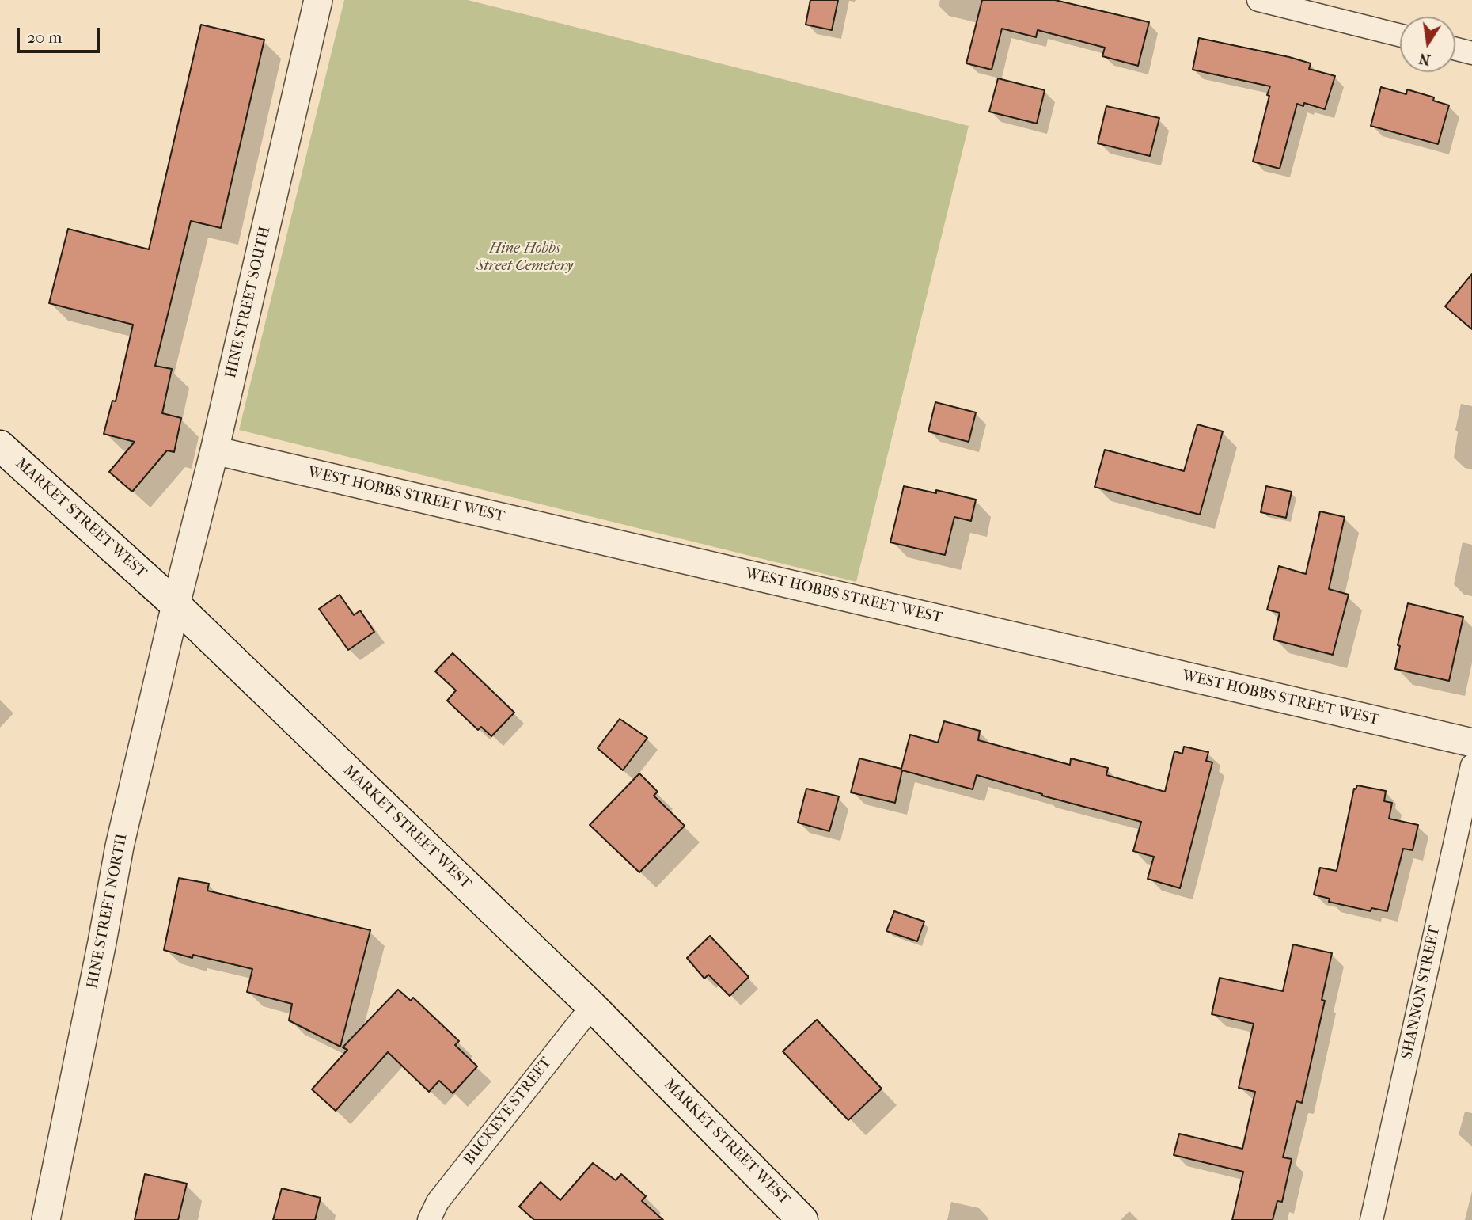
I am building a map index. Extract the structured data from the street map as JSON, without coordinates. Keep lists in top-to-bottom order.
{
  "streets": {
    "main road": ["MARKET STREET WEST"],
    "street": [
      "HINE STREET SOUTH",
      "WEST HOBBS STREET WEST",
      "HINE STREET NORTH",
      "SHANNON STREET",
      "BUCKEYE STREET"
    ]
  },
  "crossings": [
    ["HINE STREET SOUTH", "WEST HOBBS STREET WEST"],
    ["HINE STREET SOUTH", "MARKET STREET WEST"],
    ["HINE STREET SOUTH", "HINE STREET NORTH"],
    ["MARKET STREET WEST", "HINE STREET NORTH"],
    ["MARKET STREET WEST", "BUCKEYE STREET"]
  ],
  "parks": ["Hine-Hobbs Street Cemetery"],
  "scale_bar": "20 m",
  "north": "bottom"
}
